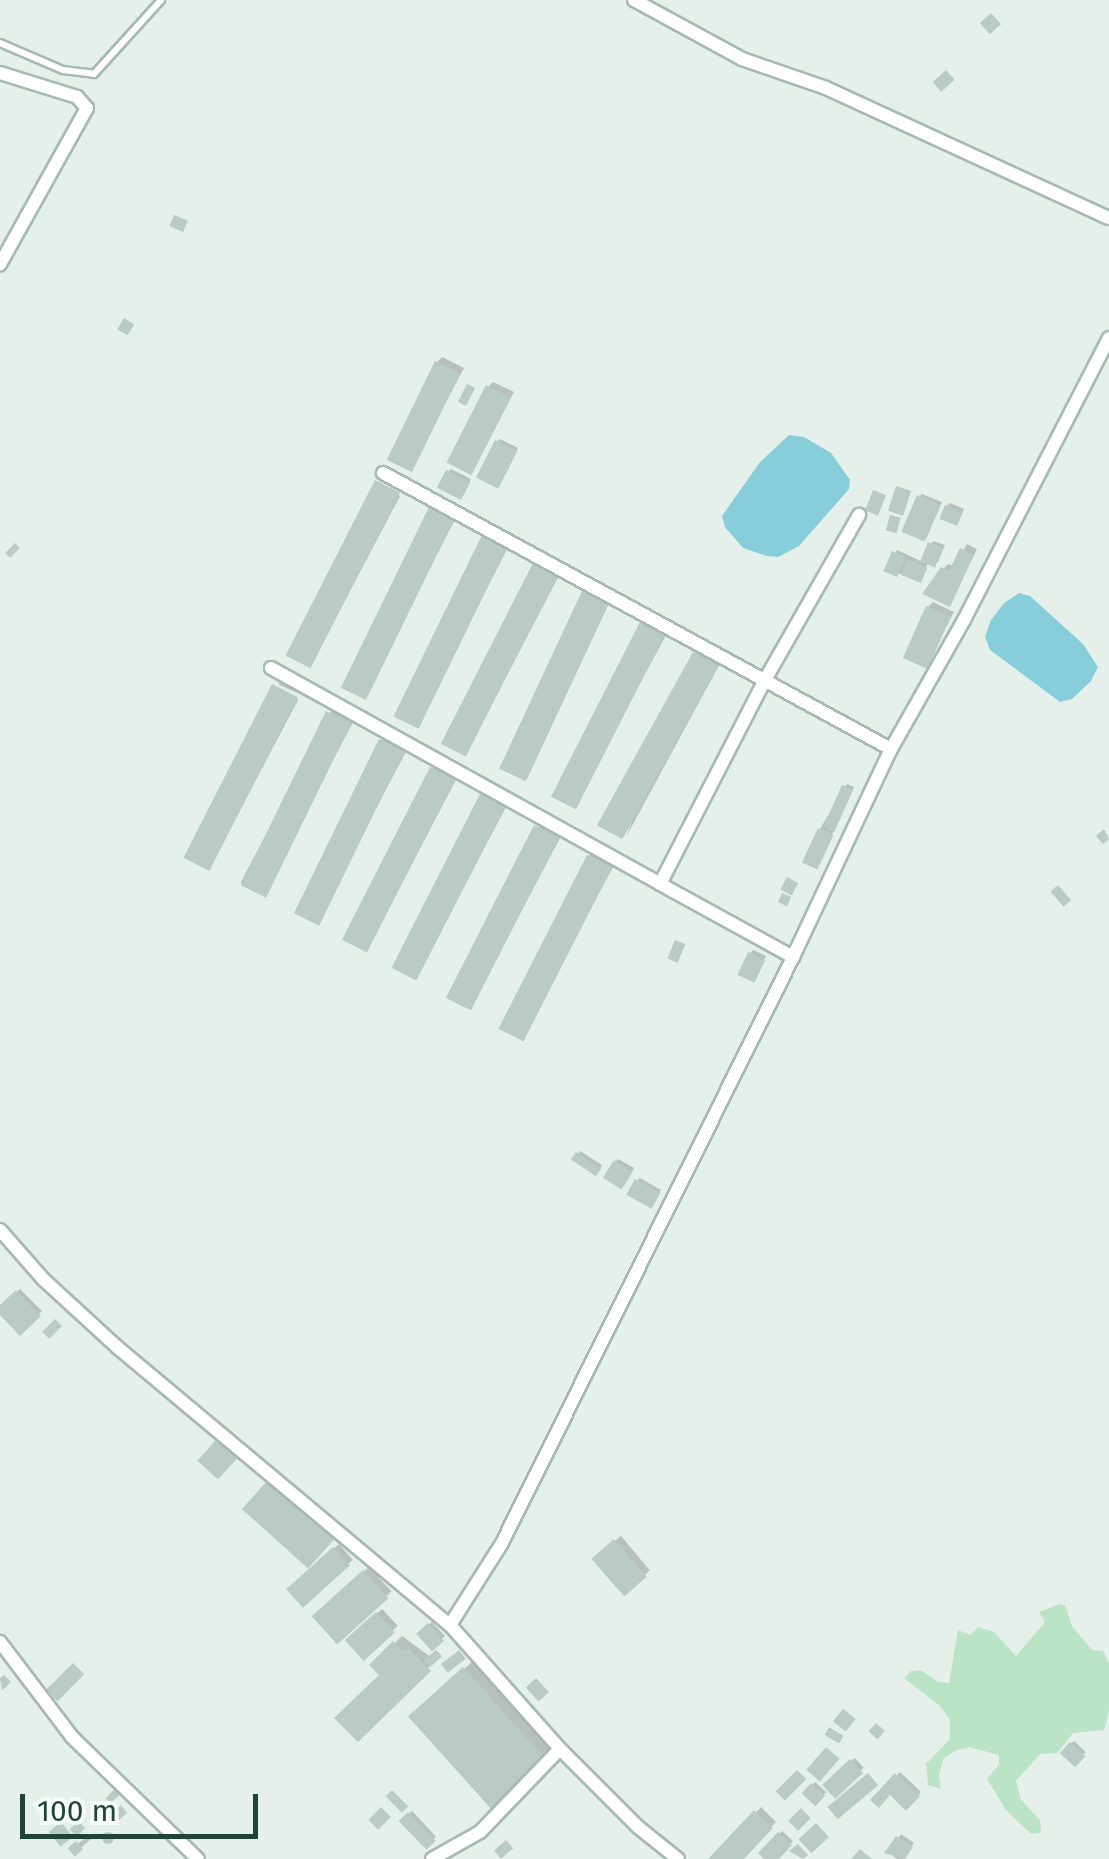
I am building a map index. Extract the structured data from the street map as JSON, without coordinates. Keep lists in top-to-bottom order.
{
  "scale_bar": "100 m"
}
